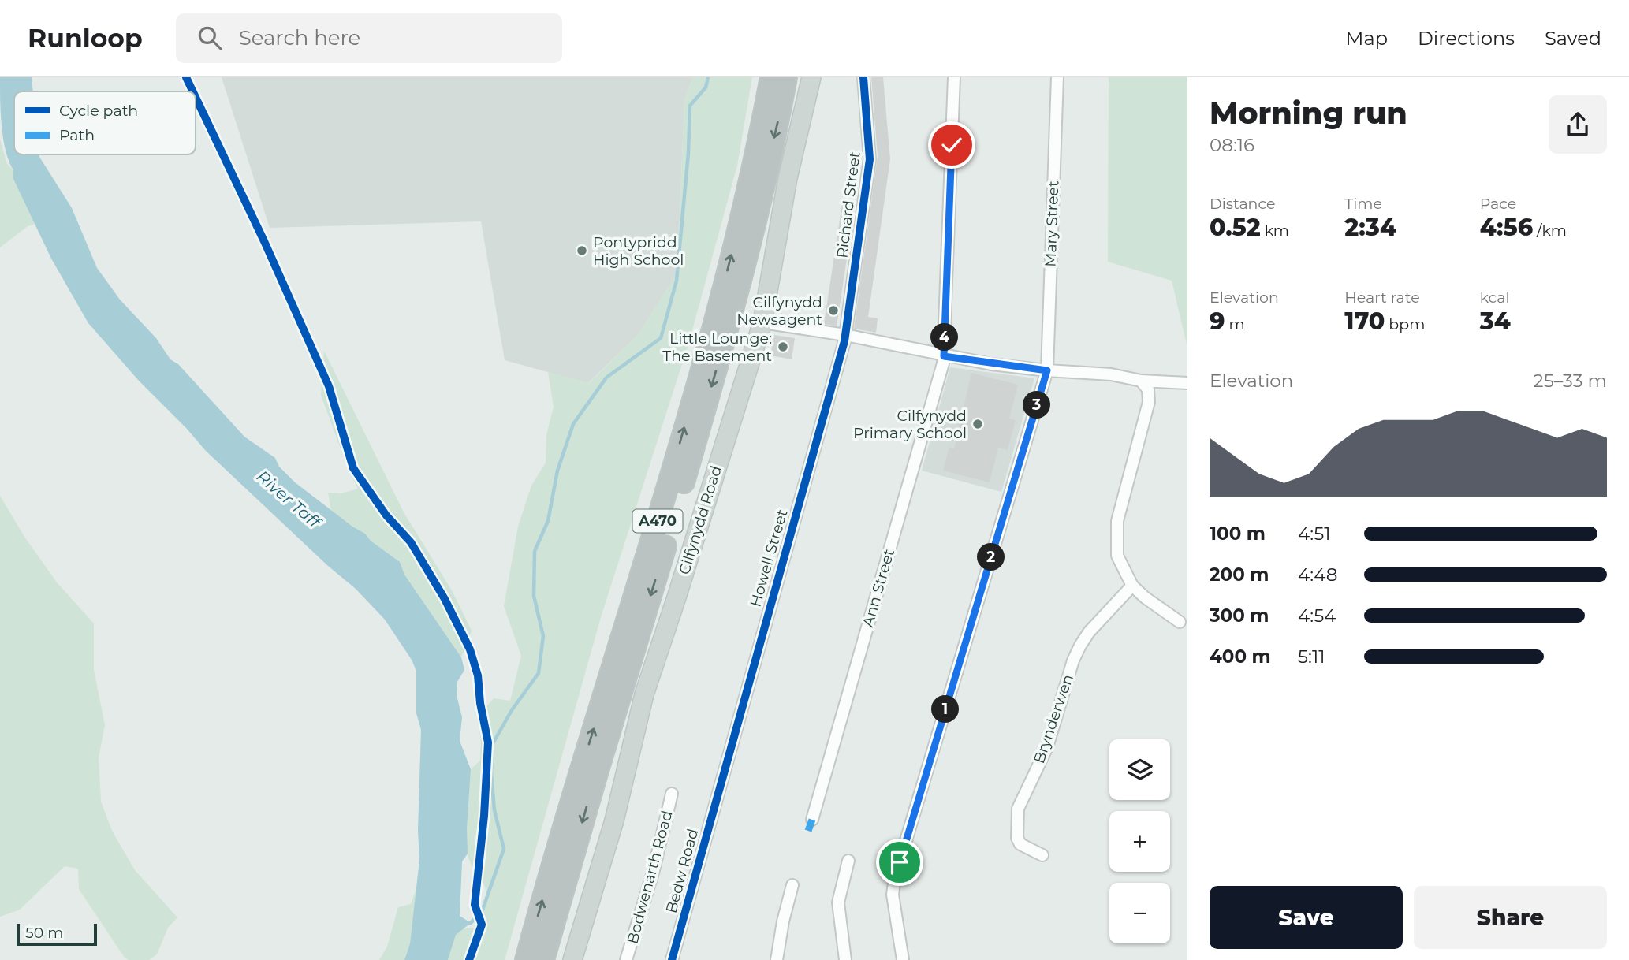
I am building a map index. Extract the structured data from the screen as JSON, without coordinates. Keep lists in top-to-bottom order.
{
  "streets": {
    "highway": ["A470"],
    "main road": ["Cilfynydd Road"],
    "street": [
      "Richard Street",
      "Mary Street",
      "Howell Street",
      "Ann Street",
      "Brynderwen",
      "Bedw Road",
      "Bodwenarth Road"
    ]
  },
  "crossings": [
    ["Richard Street", "Howell Street"],
    ["Howell Street", "Bedw Road"]
  ],
  "water": ["River Taff"],
  "places": [
    "Pontypridd High School",
    "Cilfynydd Newsagent",
    "Little Lounge: The Basement",
    "Cilfynydd Primary School"
  ],
  "legend": ["Cycle path", "Path"],
  "scale_bar": "50 m",
  "page": {
    "header": "Runloop",
    "search": "Search here",
    "nav": ["Map", "Directions", "Saved"],
    "heading": ["Morning run", "08:16"],
    "stats": [
      ["Distance", "0.52 km"],
      ["Time", "2:34"],
      ["Pace", "4:56 /km"],
      ["Elevation", "9 m"],
      ["Heart rate", "170 bpm"],
      ["kcal", "34"]
    ],
    "pins": [
      "4",
      "3",
      "2",
      "1"
    ],
    "chart": ["Elevation", "25–33 m"],
    "list": [
      {
        "name": "100 m",
        "note": "4:51"
      },
      {
        "name": "200 m",
        "note": "4:48"
      },
      {
        "name": "300 m",
        "note": "4:54"
      },
      {
        "name": "400 m",
        "note": "5:11"
      }
    ],
    "map_buttons": ["+", "−"],
    "buttons": ["Save", "Share"],
    "scale": "50 m"
  }
}
